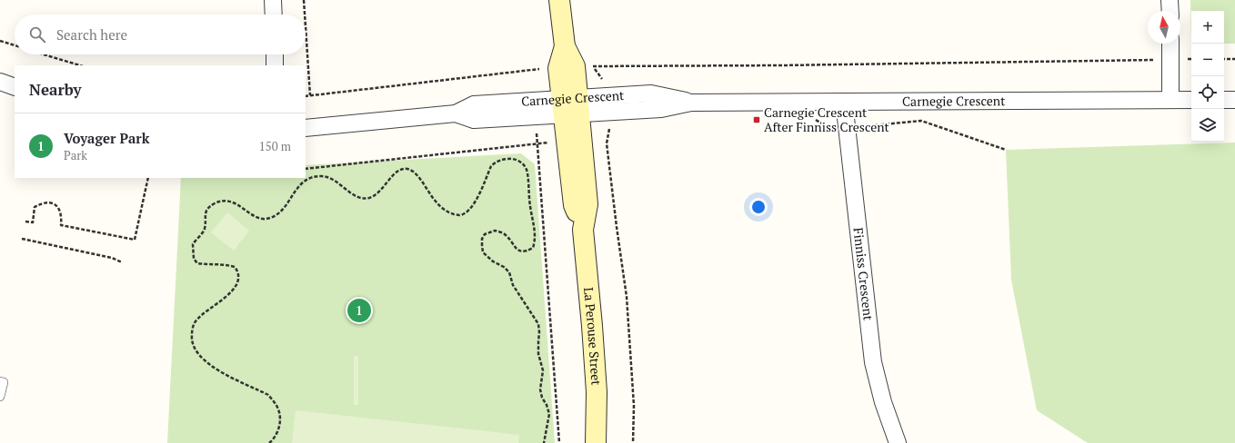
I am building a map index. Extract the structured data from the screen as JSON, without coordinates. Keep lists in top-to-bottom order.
{
  "streets": {
    "street": ["Carnegie Crescent", "Finniss Crescent", "La Perouse Street"]
  },
  "crossings": [
    ["Carnegie Crescent", "Finniss Crescent"],
    ["Carnegie Crescent", "La Perouse Street"]
  ],
  "places": {
    "transit": ["Carnegie Crescent After Finniss Crescent"]
  },
  "north": "top",
  "page": {
    "map_buttons": ["+", "−"],
    "search": "Search here",
    "heading": "Nearby",
    "list": [
      {
        "mark": "1",
        "name": "Voyager Park",
        "note": "Park",
        "value": "150 m"
      }
    ],
    "pins": "1"
  }
}
